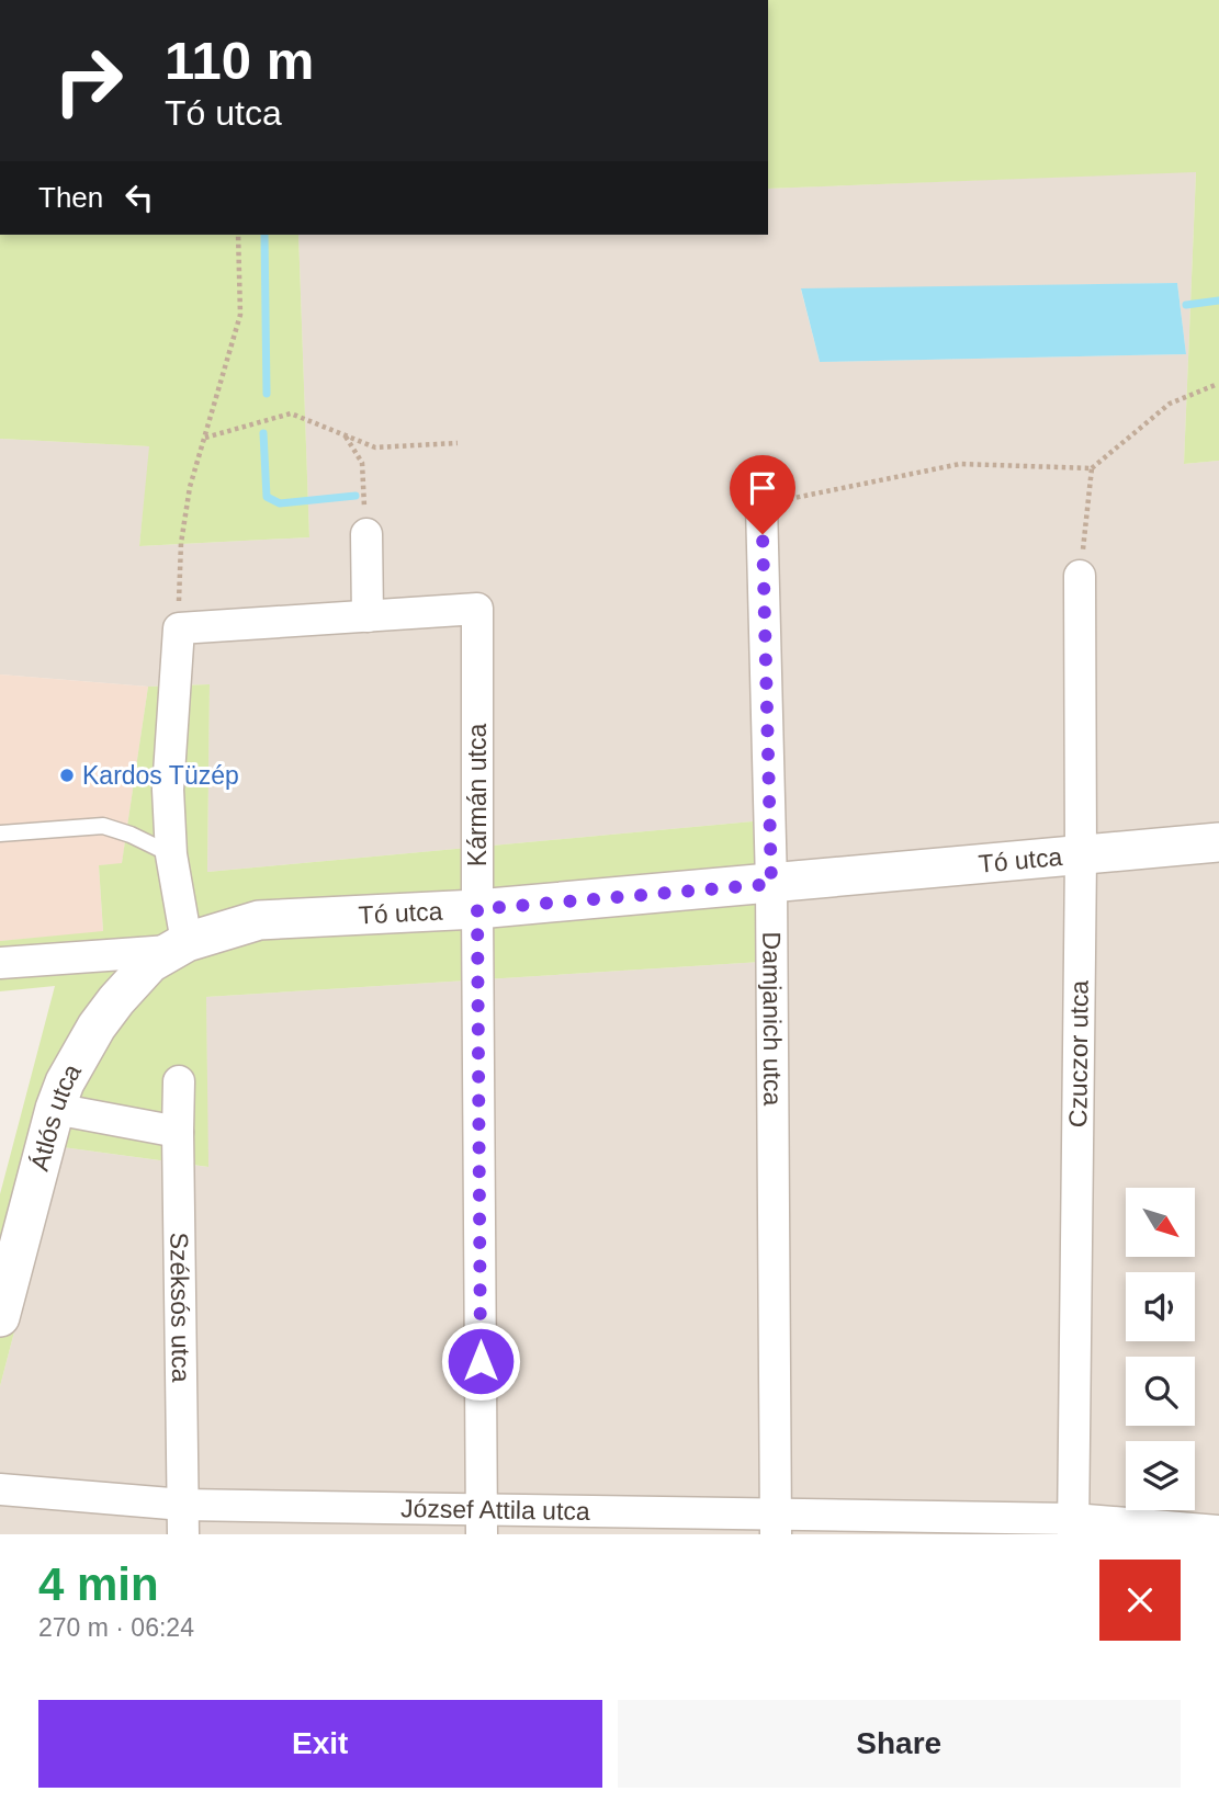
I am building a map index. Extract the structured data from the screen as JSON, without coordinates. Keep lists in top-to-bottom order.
{
  "streets": {
    "street": [
      "Kármán utca",
      "Tó utca",
      "Damjanich utca",
      "Czuczor utca",
      "Átlós utca",
      "Széksós utca",
      "József Attila utca"
    ]
  },
  "crossings": [
    ["Kármán utca", "Tó utca"],
    ["Kármán utca", "József Attila utca"],
    ["Tó utca", "Damjanich utca"],
    ["Tó utca", "Czuczor utca"],
    ["Tó utca", "Átlós utca"],
    ["Damjanich utca", "József Attila utca"],
    ["Czuczor utca", "József Attila utca"],
    ["Széksós utca", "József Attila utca"]
  ],
  "places": ["Kardos Tüzép"],
  "north": "bottom right",
  "page": {
    "turn": ["110 m", "Tó utca"],
    "then": "Then",
    "heading": ["4 min", "270 m · 06:24"],
    "buttons": ["Exit", "Share"]
  }
}
